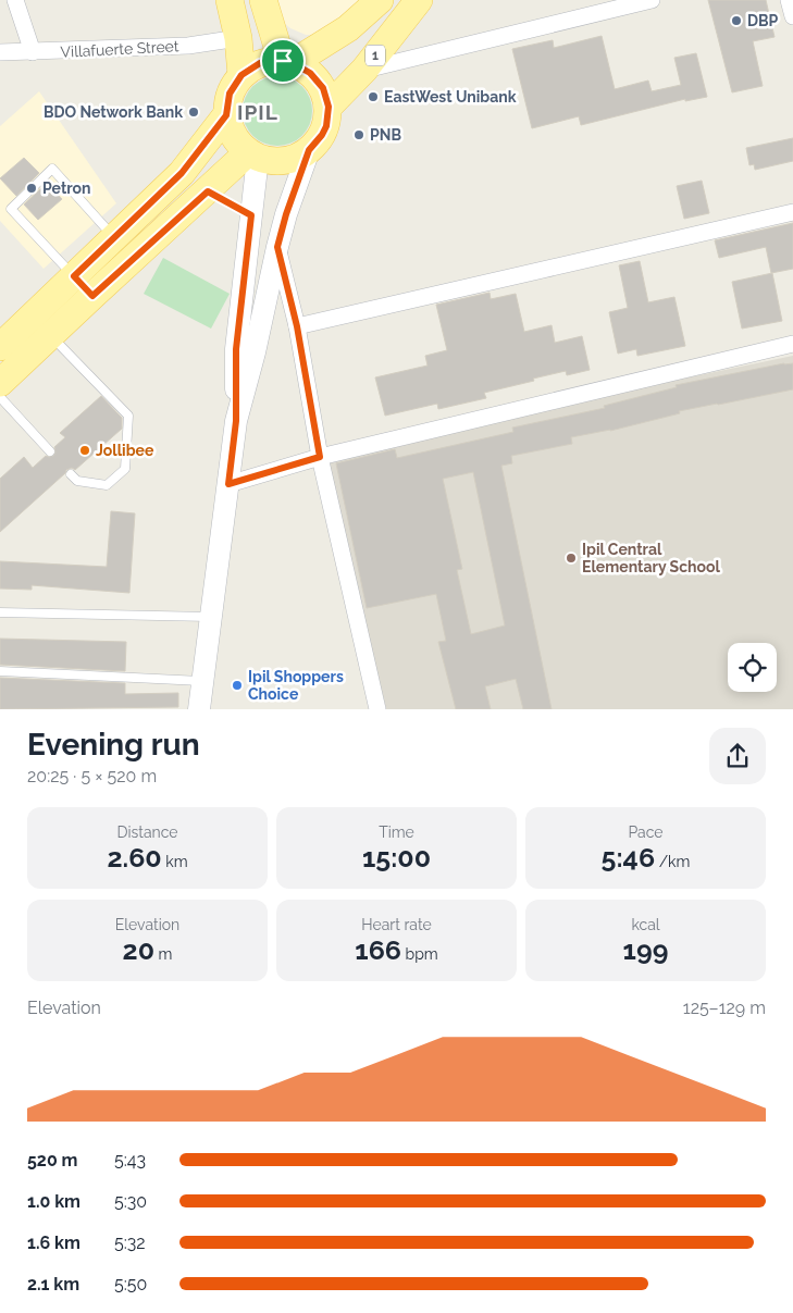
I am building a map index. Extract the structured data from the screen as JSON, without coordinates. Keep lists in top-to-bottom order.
{
  "streets": {
    "main road": ["1"],
    "street": ["Villafuerte Street"]
  },
  "districts": ["IPIL"],
  "places": [
    "DBP",
    "EastWest Unibank",
    "BDO Network Bank",
    "PNB",
    "Petron",
    "Jollibee",
    "Ipil Central Elementary School",
    "Ipil Shoppers Choice"
  ],
  "page": {
    "heading": ["Evening run", "20:25 · 5 × 520 m"],
    "stats": [
      ["Distance", "2.60 km"],
      ["Time", "15:00"],
      ["Pace", "5:46 /km"],
      ["Elevation", "20 m"],
      ["Heart rate", "166 bpm"],
      ["kcal", "199"]
    ],
    "chart": ["Elevation", "125–129 m"],
    "list": [
      {
        "name": "520 m",
        "note": "5:43"
      },
      {
        "name": "1.0 km",
        "note": "5:30"
      },
      {
        "name": "1.6 km",
        "note": "5:32"
      },
      {
        "name": "2.1 km",
        "note": "5:50"
      }
    ]
  }
}
